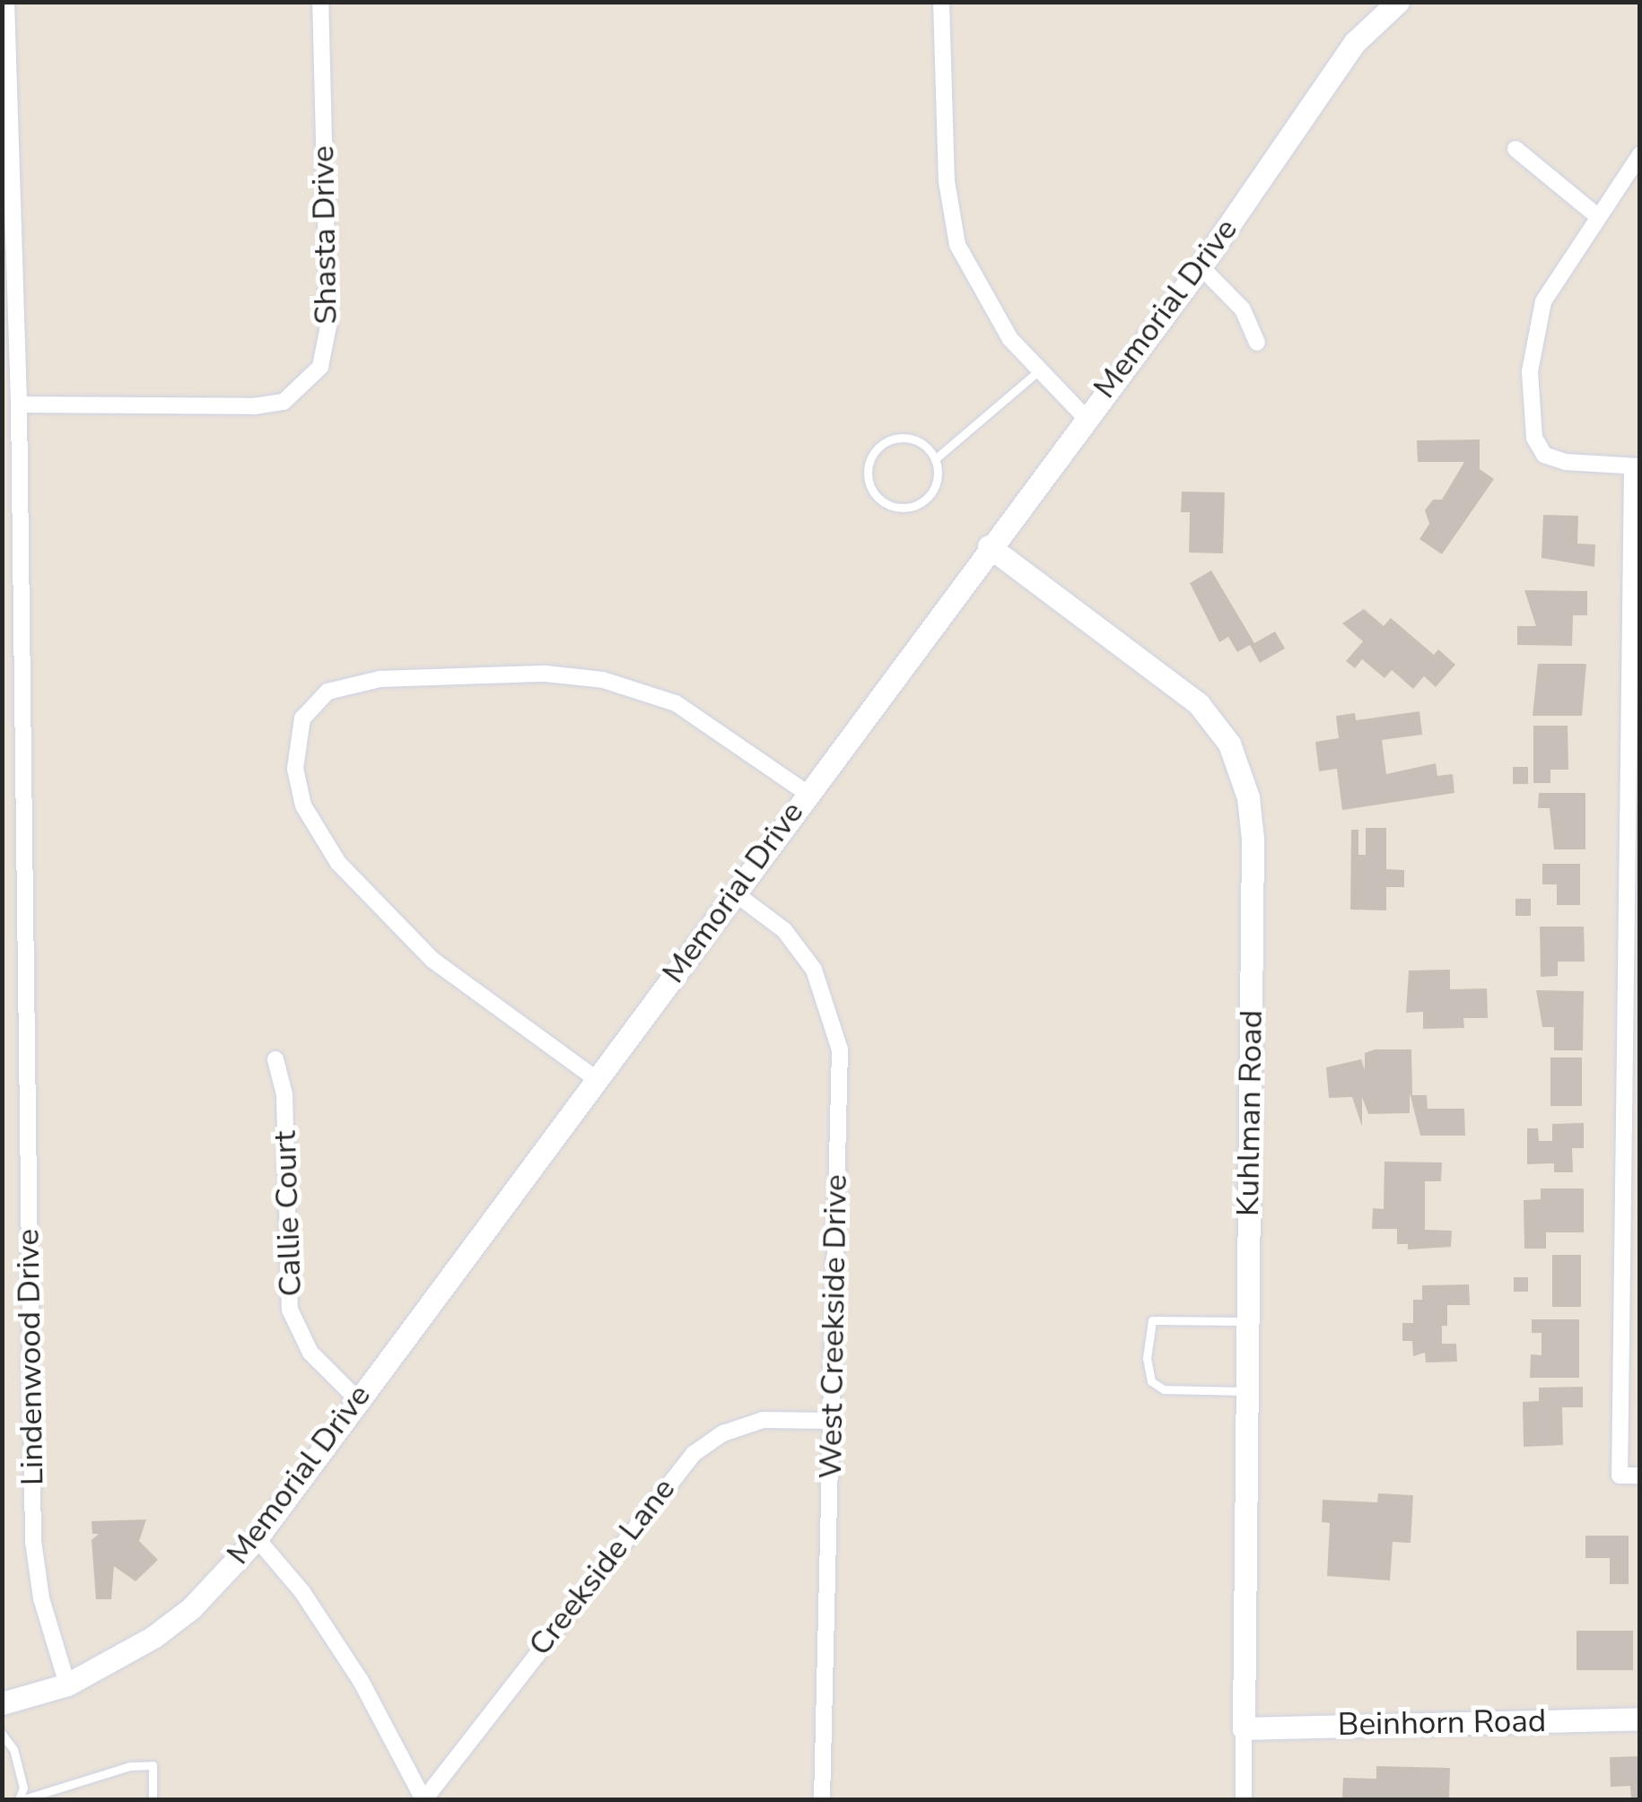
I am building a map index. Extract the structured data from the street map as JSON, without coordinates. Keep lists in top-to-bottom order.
{
  "streets": {
    "street": [
      "Shasta Drive",
      "Memorial Drive",
      "Kuhlman Road",
      "Callie Court",
      "West Creekside Drive",
      "Lindenwood Drive",
      "Creekside Lane",
      "Beinhorn Road"
    ]
  },
  "crossings": [
    ["Shasta Drive", "Lindenwood Drive"],
    ["Memorial Drive", "Kuhlman Road"],
    ["Memorial Drive", "Callie Court"],
    ["Memorial Drive", "West Creekside Drive"],
    ["Memorial Drive", "Lindenwood Drive"],
    ["Kuhlman Road", "Beinhorn Road"],
    ["West Creekside Drive", "Creekside Lane"]
  ]
}
